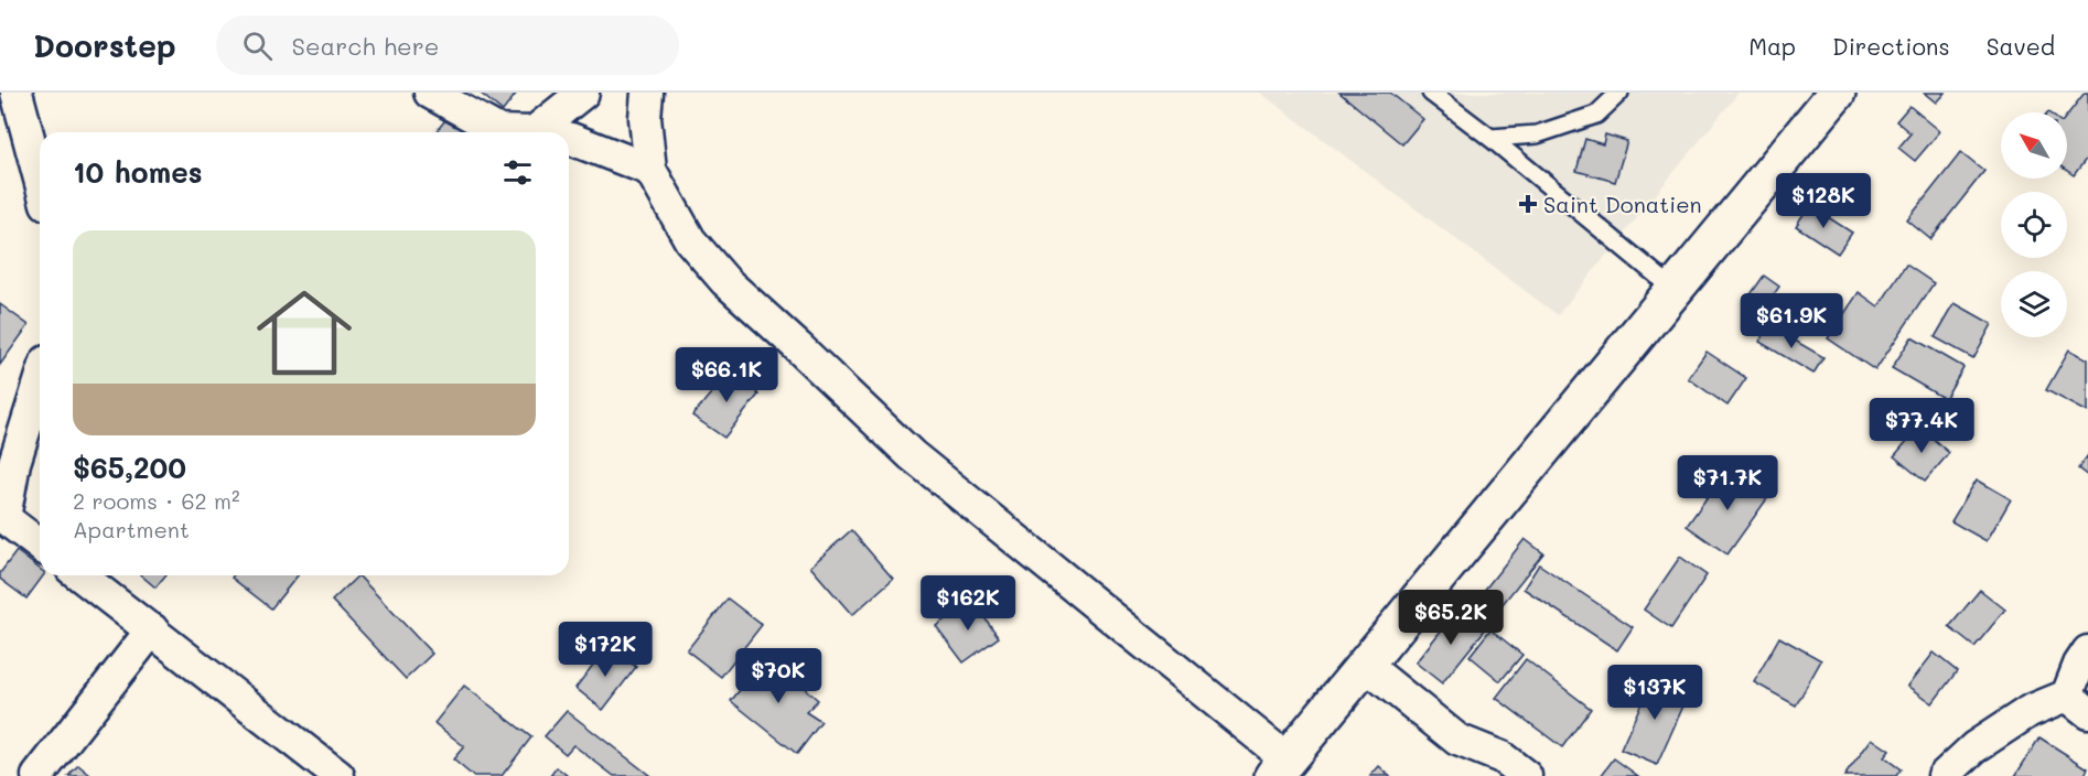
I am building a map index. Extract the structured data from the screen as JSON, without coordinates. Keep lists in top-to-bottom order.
{
  "places": {
    "health": ["Saint Donatien"]
  },
  "north": "top left",
  "page": {
    "header": "Doorstep",
    "search": "Search here",
    "nav": ["Map", "Directions", "Saved"],
    "heading": "10 homes",
    "price": [
      "$128K",
      "$61.9K",
      "$66.1K",
      "$77.4K",
      "$71.7K",
      "$162K",
      "$65.2K",
      "$172K",
      "$70K",
      "$137K"
    ],
    "list": [
      {
        "name": "$65,200",
        "note": "2 rooms · 62 m² · Apartment"
      }
    ]
  }
}
